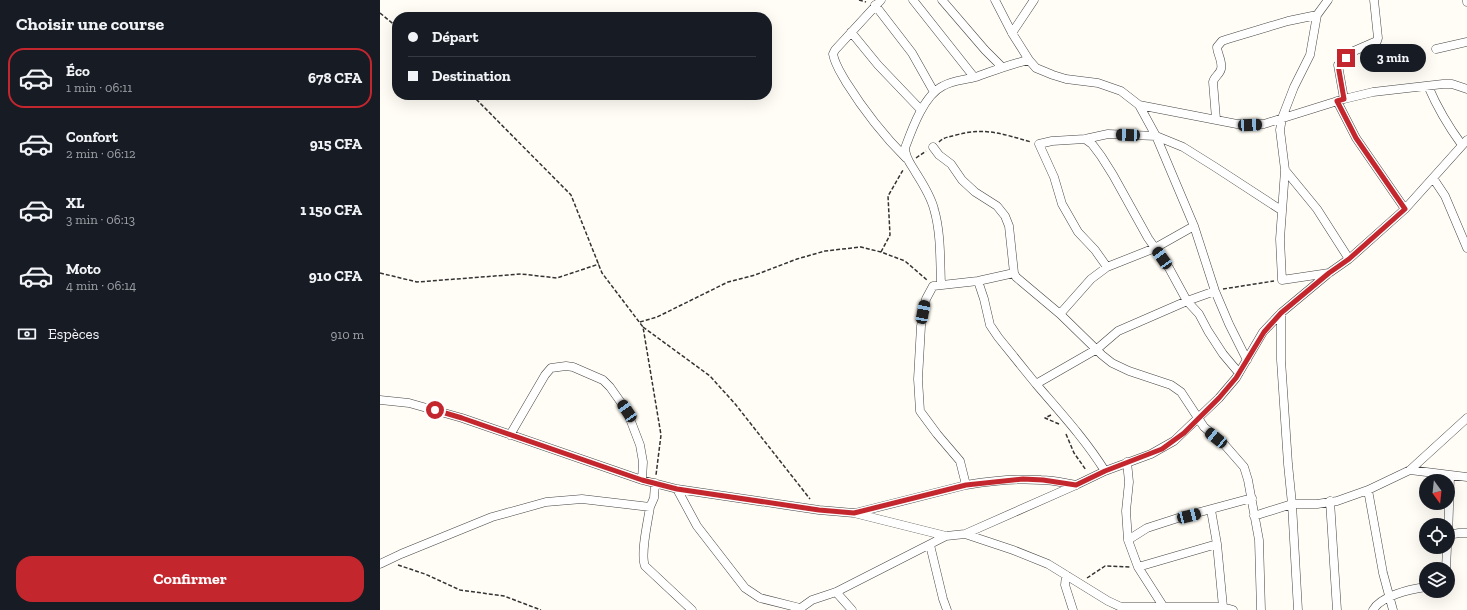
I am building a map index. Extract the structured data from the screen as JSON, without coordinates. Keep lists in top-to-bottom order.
{
  "north": "bottom",
  "page": {
    "heading": "Choisir une course",
    "banner": ["Départ", "Destination"],
    "bubble": "3 min",
    "list": [
      {
        "name": "Éco",
        "note": "1 min · 06:11",
        "value": "678 CFA"
      },
      {
        "name": "Confort",
        "note": "2 min · 06:12",
        "value": "915 CFA"
      },
      {
        "name": "XL",
        "note": "3 min · 06:13",
        "value": "1 150 CFA"
      },
      {
        "name": "Moto",
        "note": "4 min · 06:14",
        "value": "910 CFA"
      }
    ],
    "pay": ["Espèces", "910 m"],
    "buttons": "Confirmer"
  }
}
